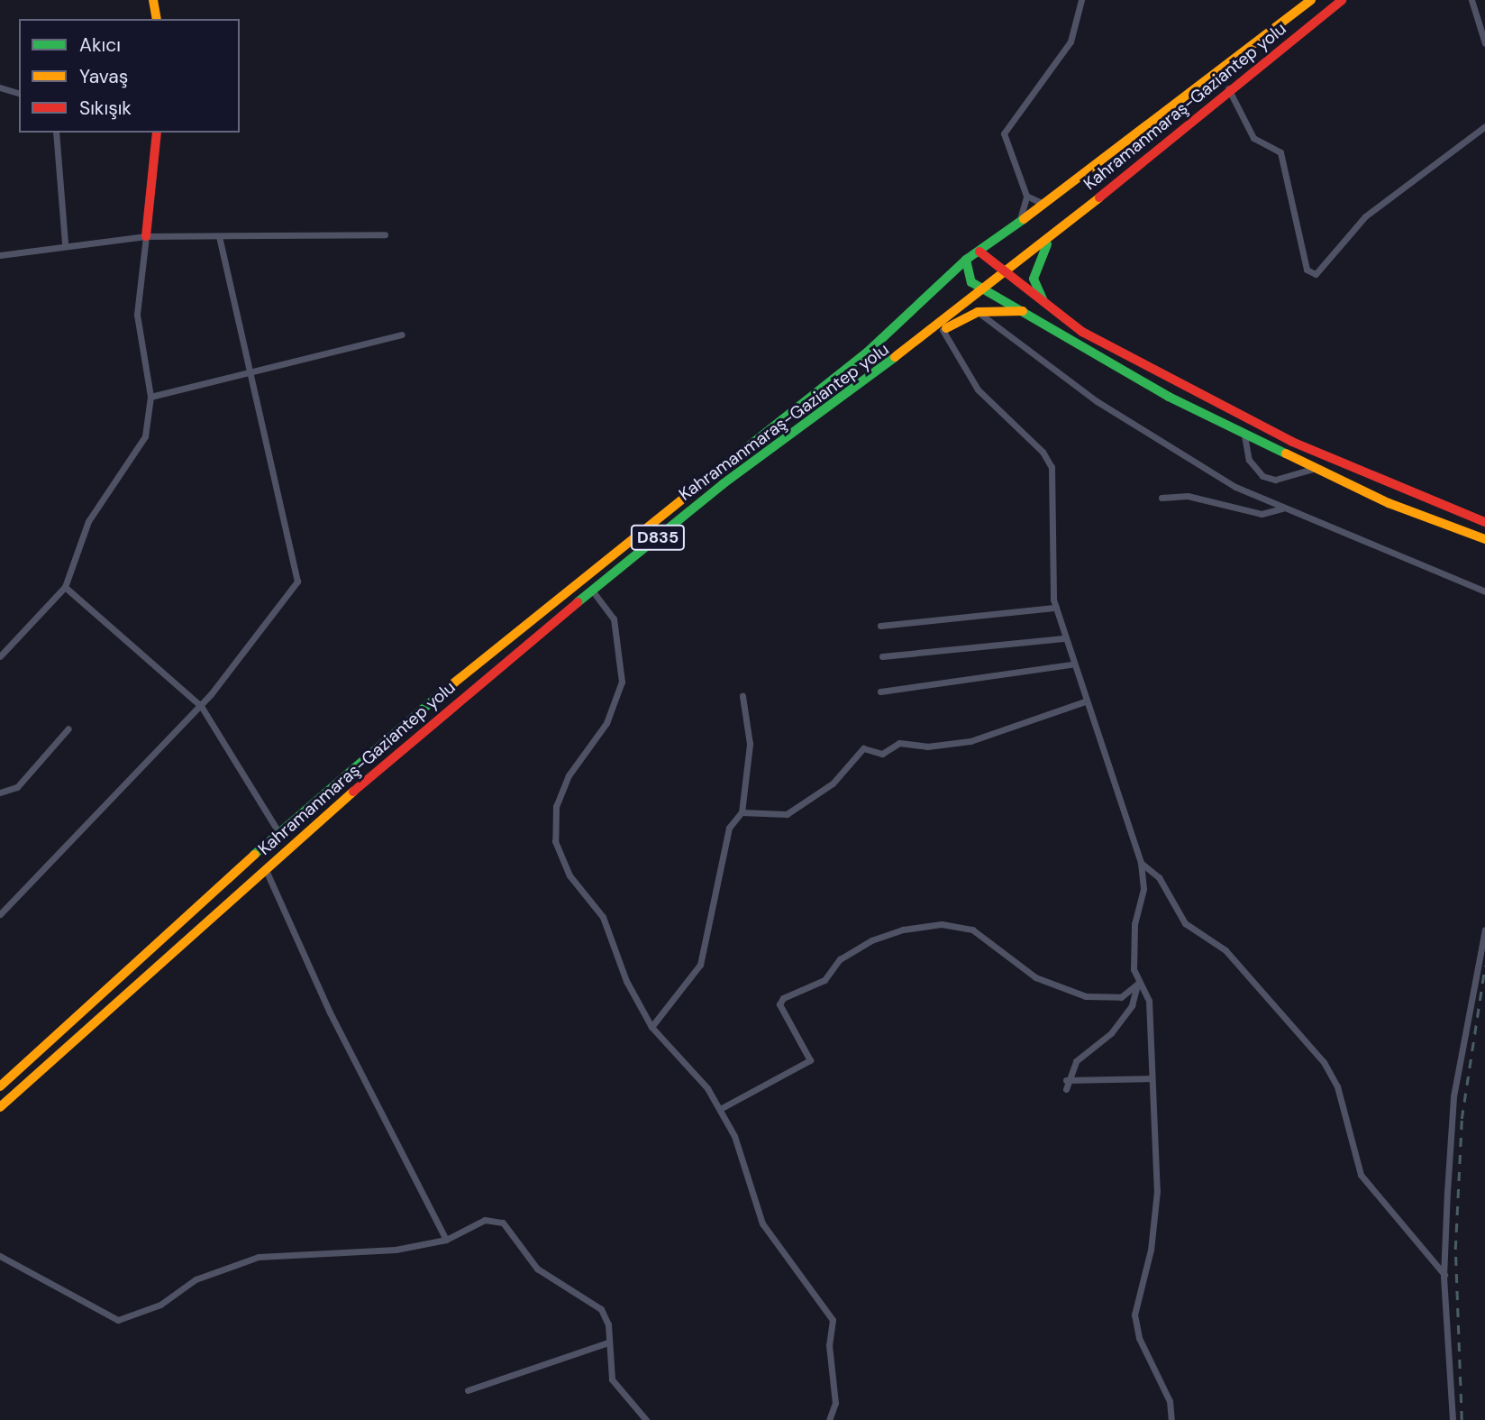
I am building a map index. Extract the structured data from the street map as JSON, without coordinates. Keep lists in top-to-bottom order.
{
  "streets": {
    "main road": ["Kahramanmaraş-Gaziantep yolu", "D835"]
  },
  "legend": ["Akıcı", "Yavaş", "Sıkışık"]
}
